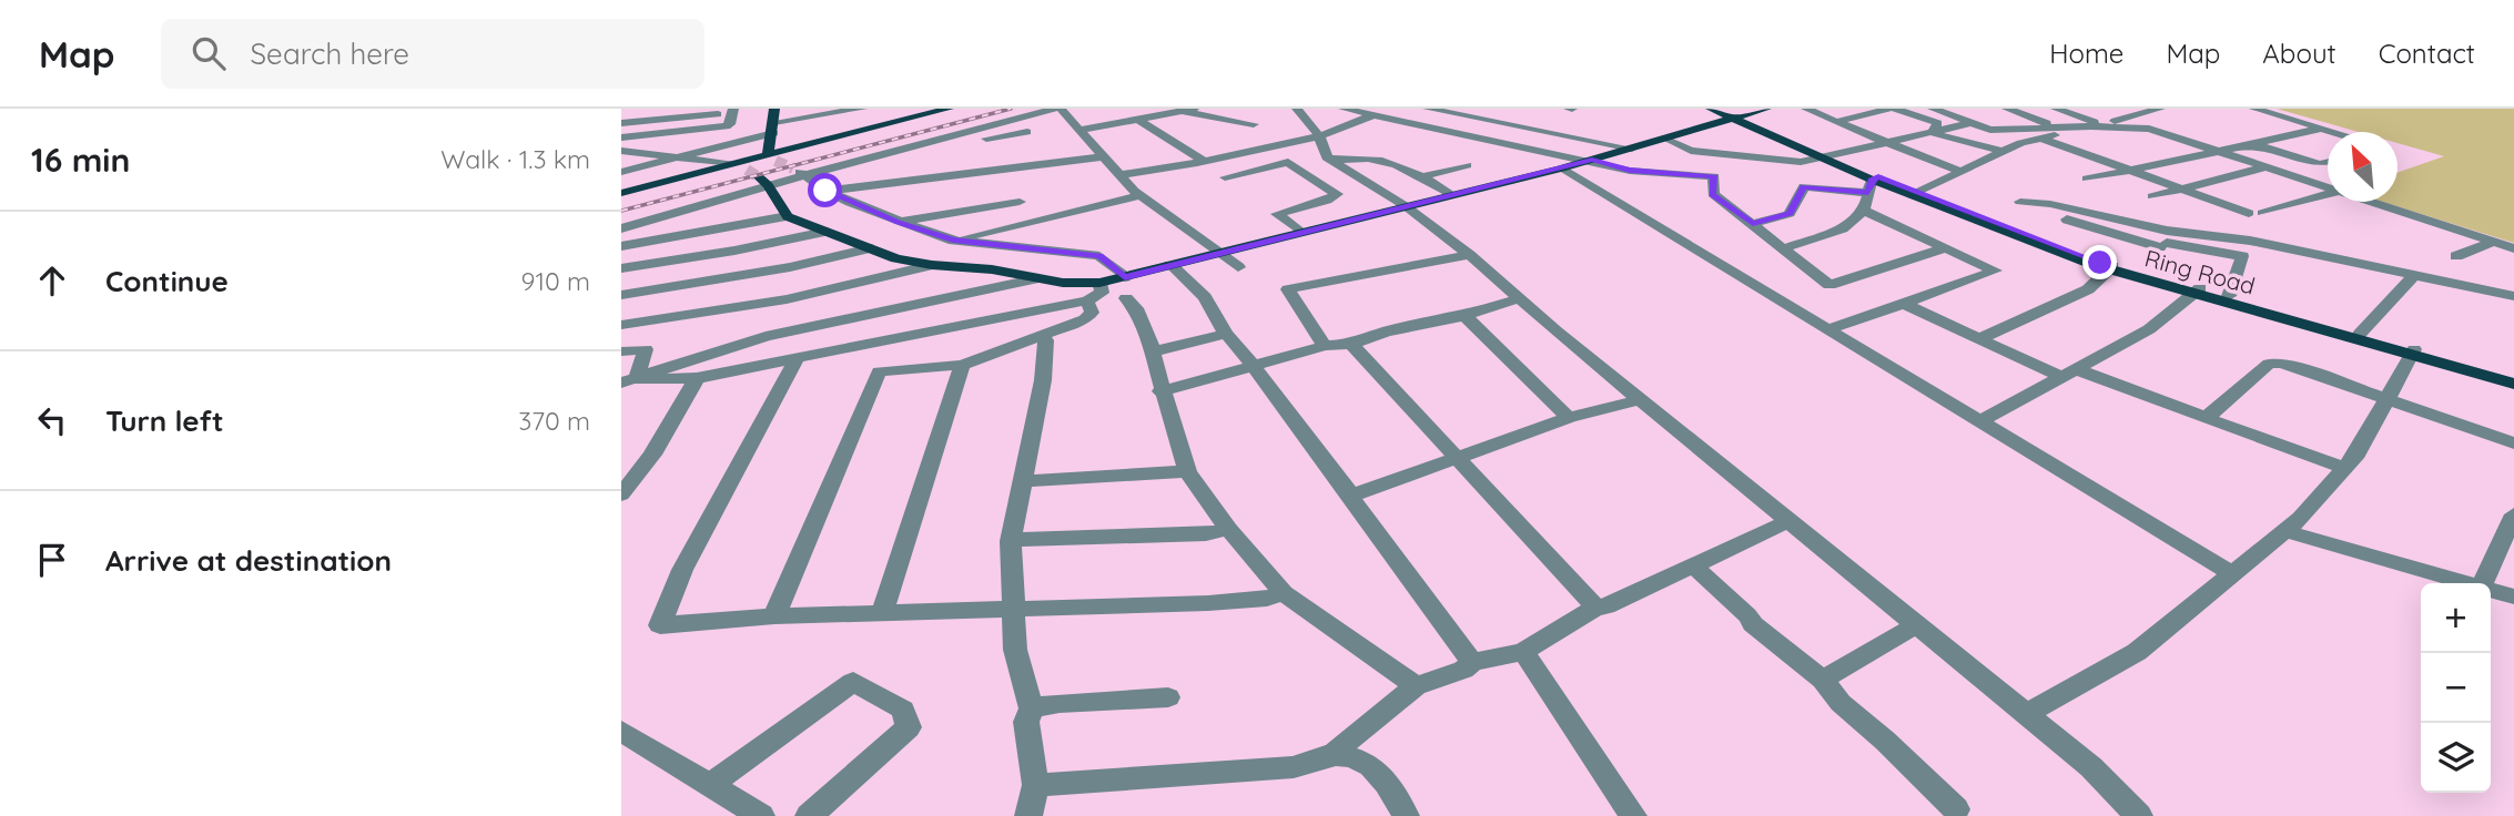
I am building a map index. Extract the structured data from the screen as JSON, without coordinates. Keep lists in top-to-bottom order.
{
  "streets": {
    "main road": ["Ring Road"]
  },
  "north": "top left",
  "page": {
    "header": "Map",
    "search": "Search here",
    "nav": [
      "Home",
      "Map",
      "About",
      "Contact"
    ],
    "heading": ["16 min", "Walk · 1.3 km"],
    "list": [
      ["Continue", "910 m"],
      ["Turn left", "370 m"],
      "Arrive at destination"
    ],
    "map_buttons": ["+", "−"]
  }
}
